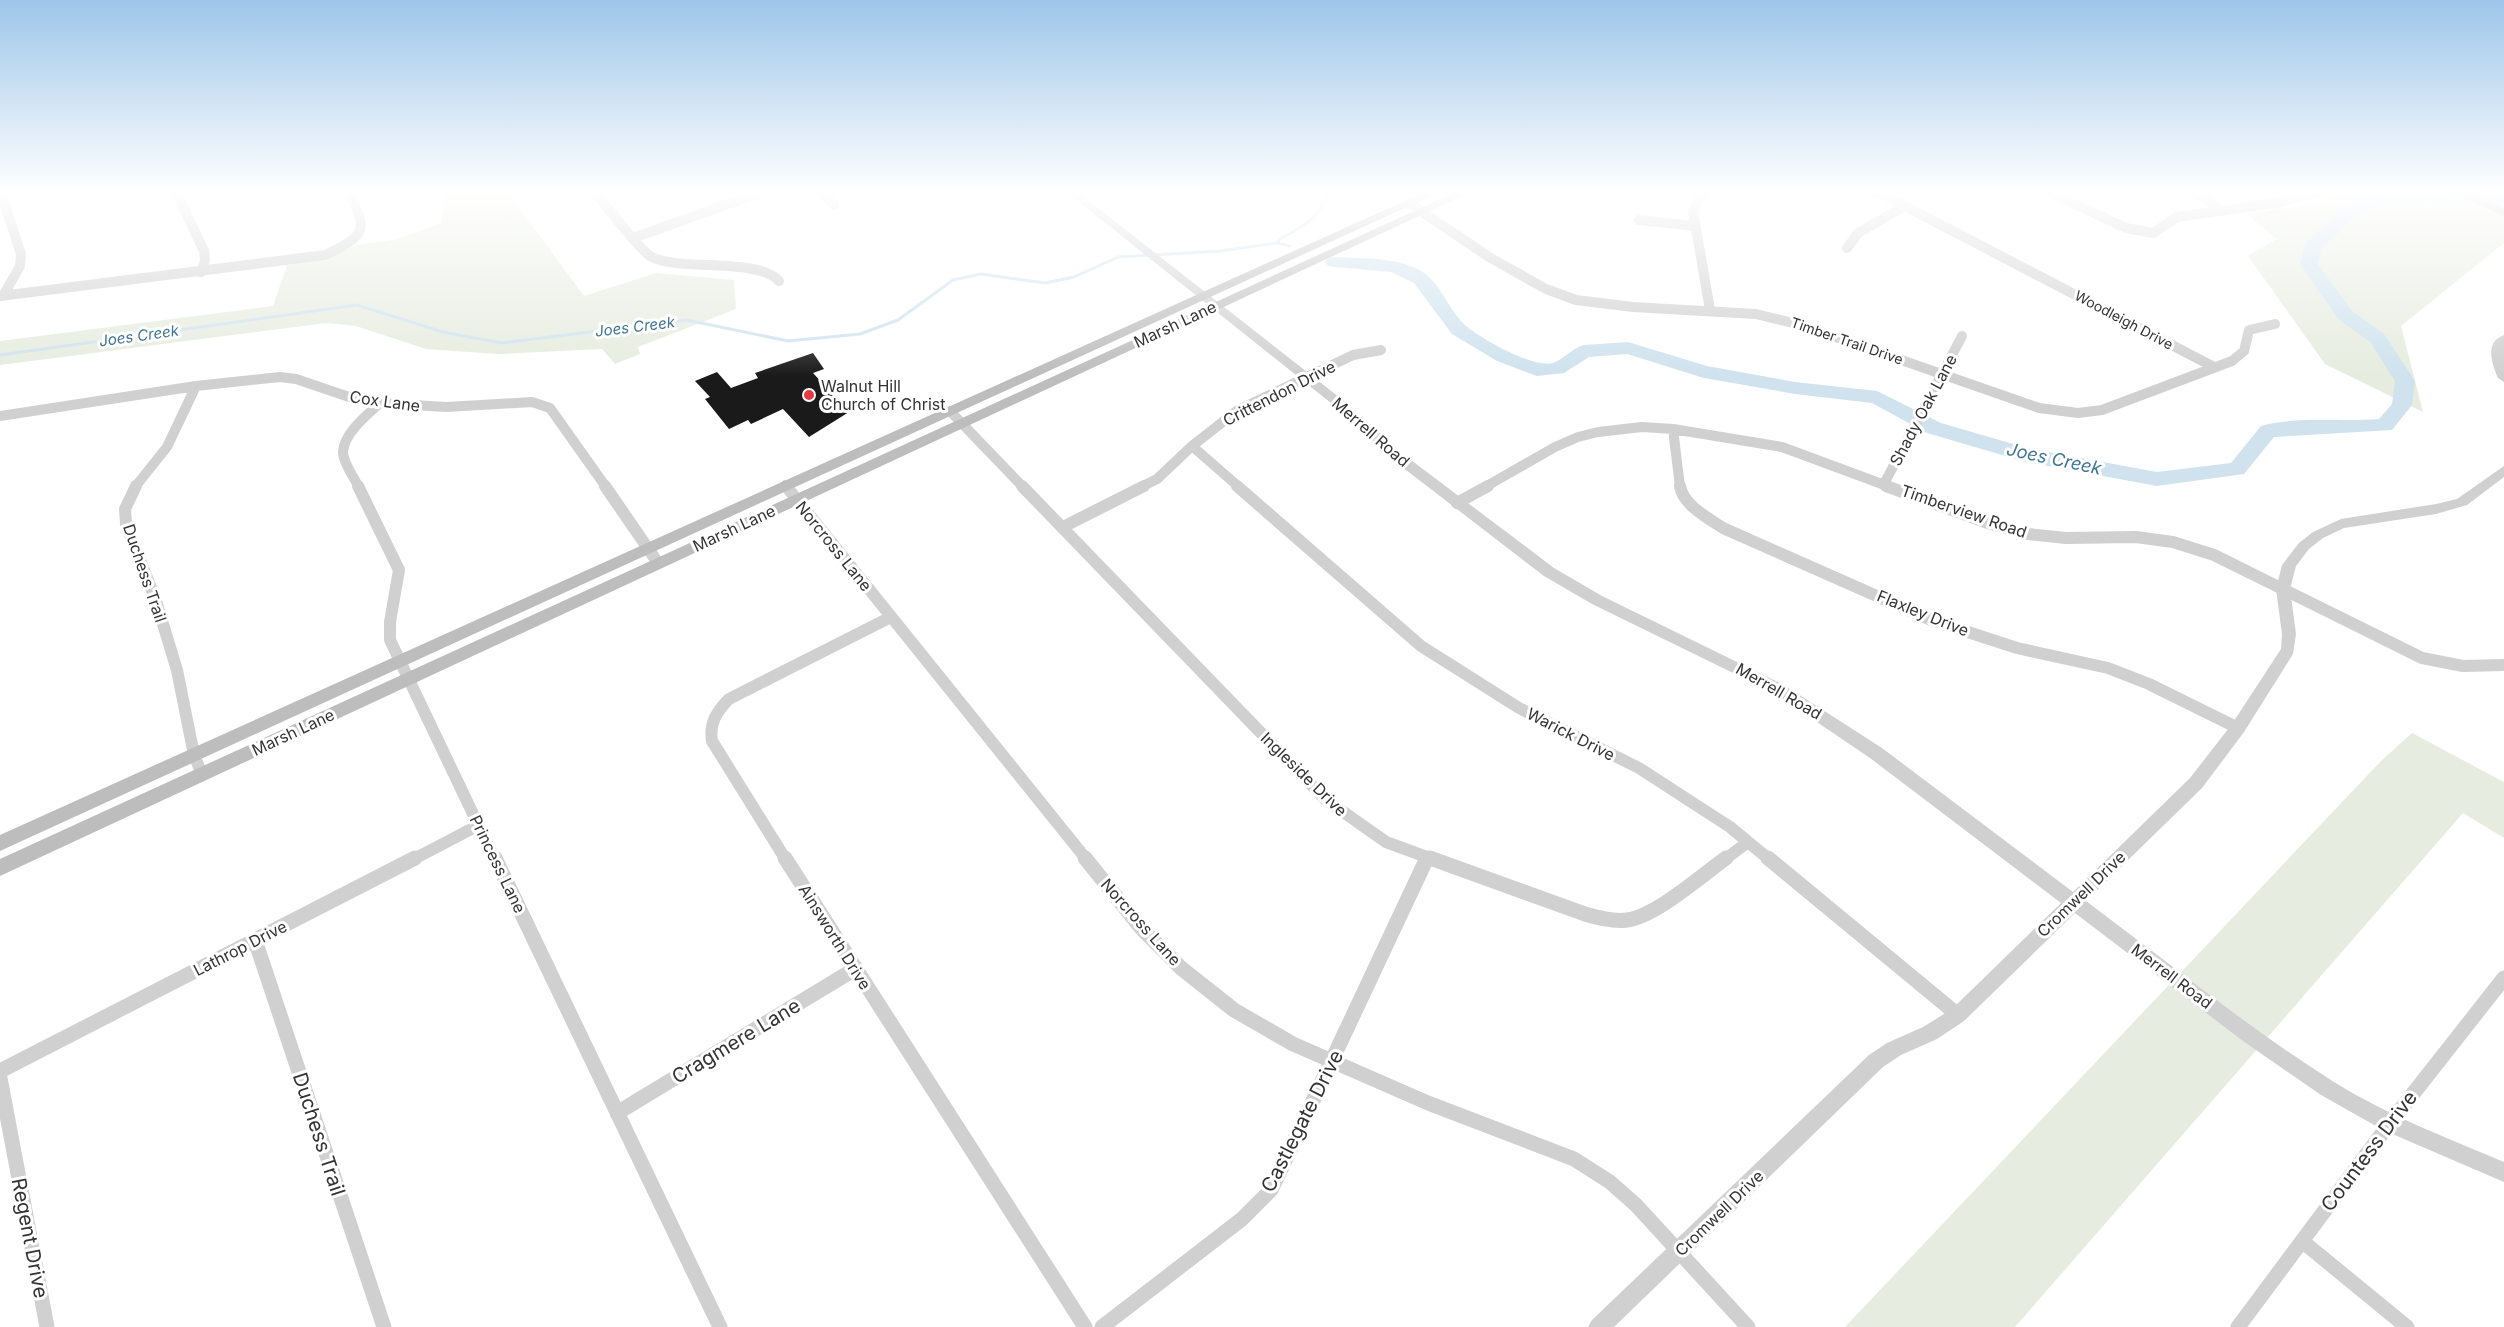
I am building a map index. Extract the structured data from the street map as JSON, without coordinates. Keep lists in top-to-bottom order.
{
  "streets": {
    "main road": ["Marsh Lane"],
    "street": [
      "Woodleigh Drive",
      "Timber Trail Drive",
      "Crittendon Drive",
      "Cox Lane",
      "Shady Oak Lane",
      "Merrell Road",
      "Timberview Road",
      "Norcross Lane",
      "Duchess Trail",
      "Flaxley Drive",
      "Warick Drive",
      "Ingleside Drive",
      "Princess Lane",
      "Cromwell Drive",
      "Ainsworth Drive",
      "Lathrop Drive",
      "Cragmere Lane",
      "Castlegate Drive",
      "Countess Drive",
      "Regent Drive"
    ]
  },
  "crossings": [
    ["Woodleigh Drive", "Timber Trail Drive"],
    ["Marsh Lane", "Cox Lane"],
    ["Marsh Lane", "Merrell Road"],
    ["Marsh Lane", "Norcross Lane"],
    ["Marsh Lane", "Duchess Trail"],
    ["Marsh Lane", "Ingleside Drive"],
    ["Marsh Lane", "Princess Lane"],
    ["Timber Trail Drive", "Shady Oak Lane"],
    ["Crittendon Drive", "Merrell Road"],
    ["Crittendon Drive", "Warick Drive"],
    ["Crittendon Drive", "Ingleside Drive"],
    ["Cox Lane", "Duchess Trail"],
    ["Cox Lane", "Princess Lane"],
    ["Shady Oak Lane", "Timberview Road"],
    ["Merrell Road", "Timberview Road"],
    ["Merrell Road", "Cromwell Drive"],
    ["Merrell Road", "Countess Drive"],
    ["Timberview Road", "Flaxley Drive"],
    ["Timberview Road", "Cromwell Drive"],
    ["Norcross Lane", "Cromwell Drive"],
    ["Norcross Lane", "Ainsworth Drive"],
    ["Norcross Lane", "Castlegate Drive"],
    ["Duchess Trail", "Lathrop Drive"],
    ["Flaxley Drive", "Cromwell Drive"],
    ["Warick Drive", "Ingleside Drive"],
    ["Warick Drive", "Cromwell Drive"],
    ["Ingleside Drive", "Castlegate Drive"],
    ["Princess Lane", "Lathrop Drive"],
    ["Princess Lane", "Cragmere Lane"],
    ["Ainsworth Drive", "Cragmere Lane"]
  ],
  "water": ["Joes Creek"],
  "places": ["Walnut Hill Church of Christ"]
}
